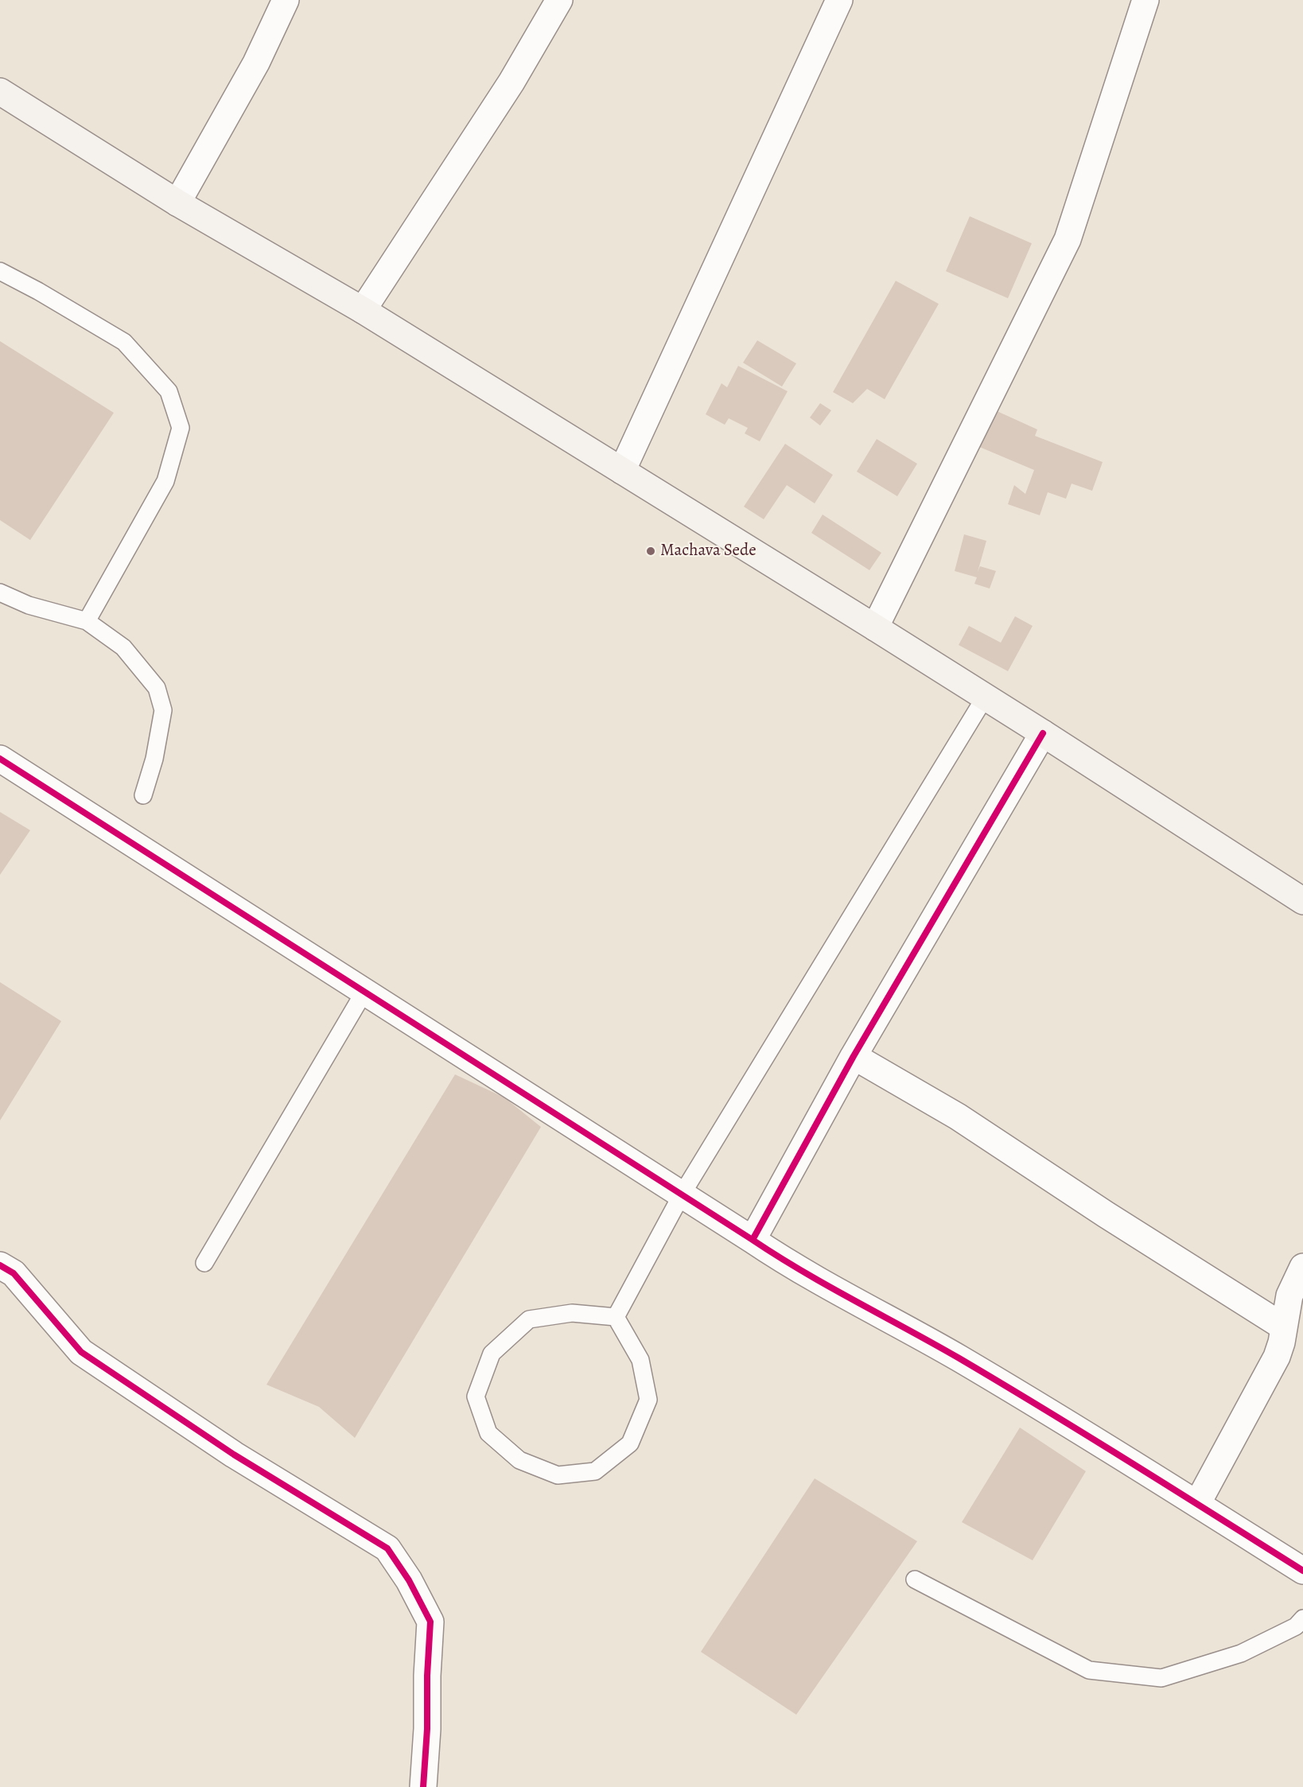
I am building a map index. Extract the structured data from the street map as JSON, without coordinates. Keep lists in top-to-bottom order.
{
  "places": ["Machava Sede"]
}
